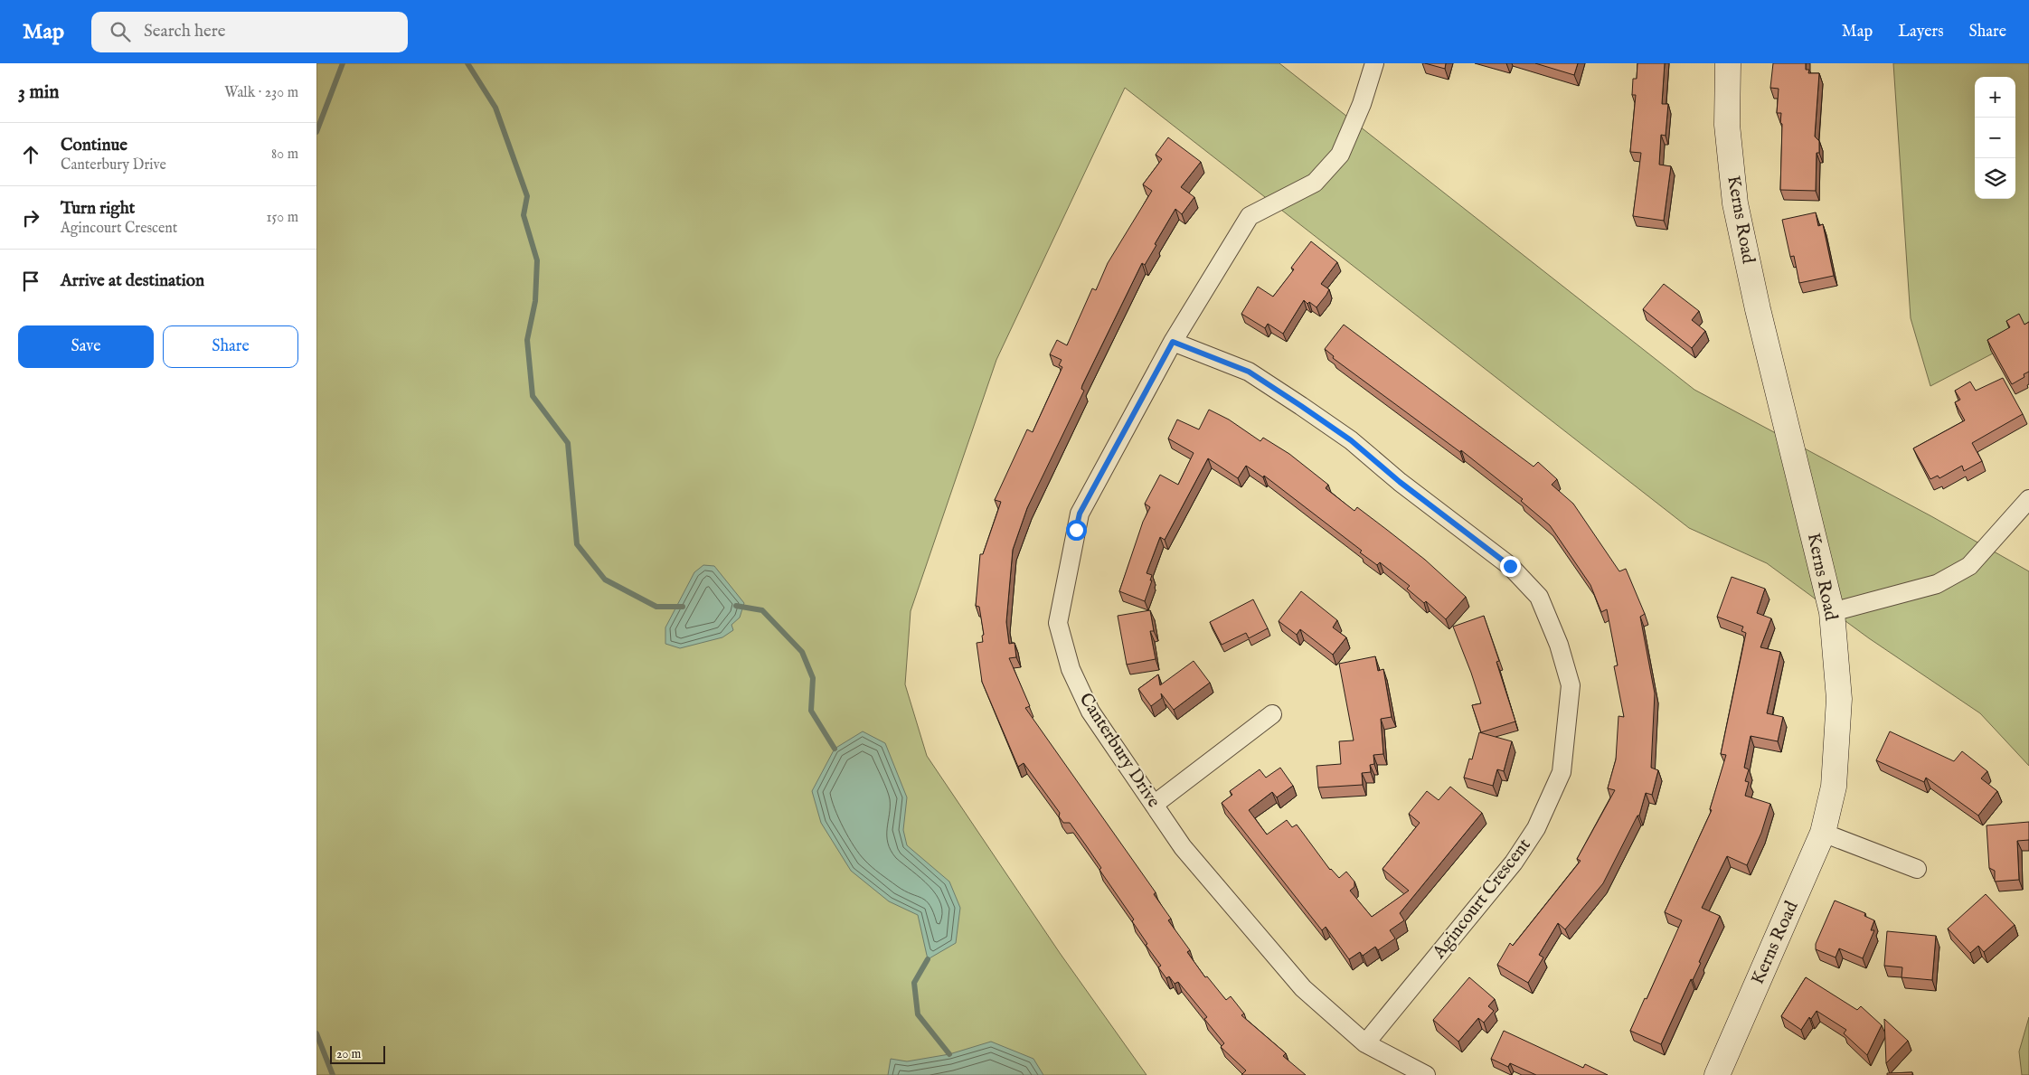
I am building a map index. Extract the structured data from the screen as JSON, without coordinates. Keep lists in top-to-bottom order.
{
  "streets": {
    "street": ["Kerns Road", "Canterbury Drive", "Agincourt Crescent"]
  },
  "crossings": [
    ["Canterbury Drive", "Agincourt Crescent"]
  ],
  "scale_bar": "20 m",
  "page": {
    "header": "Map",
    "search": "Search here",
    "nav": ["Map", "Layers", "Share"],
    "heading": ["3 min", "Walk · 230 m"],
    "map_buttons": ["+", "−"],
    "list": [
      ["Continue", "Canterbury Drive", "80 m"],
      ["Turn right", "Agincourt Crescent", "150 m"],
      "Arrive at destination"
    ],
    "buttons": ["Save", "Share"],
    "scale": "20 m"
  }
}
